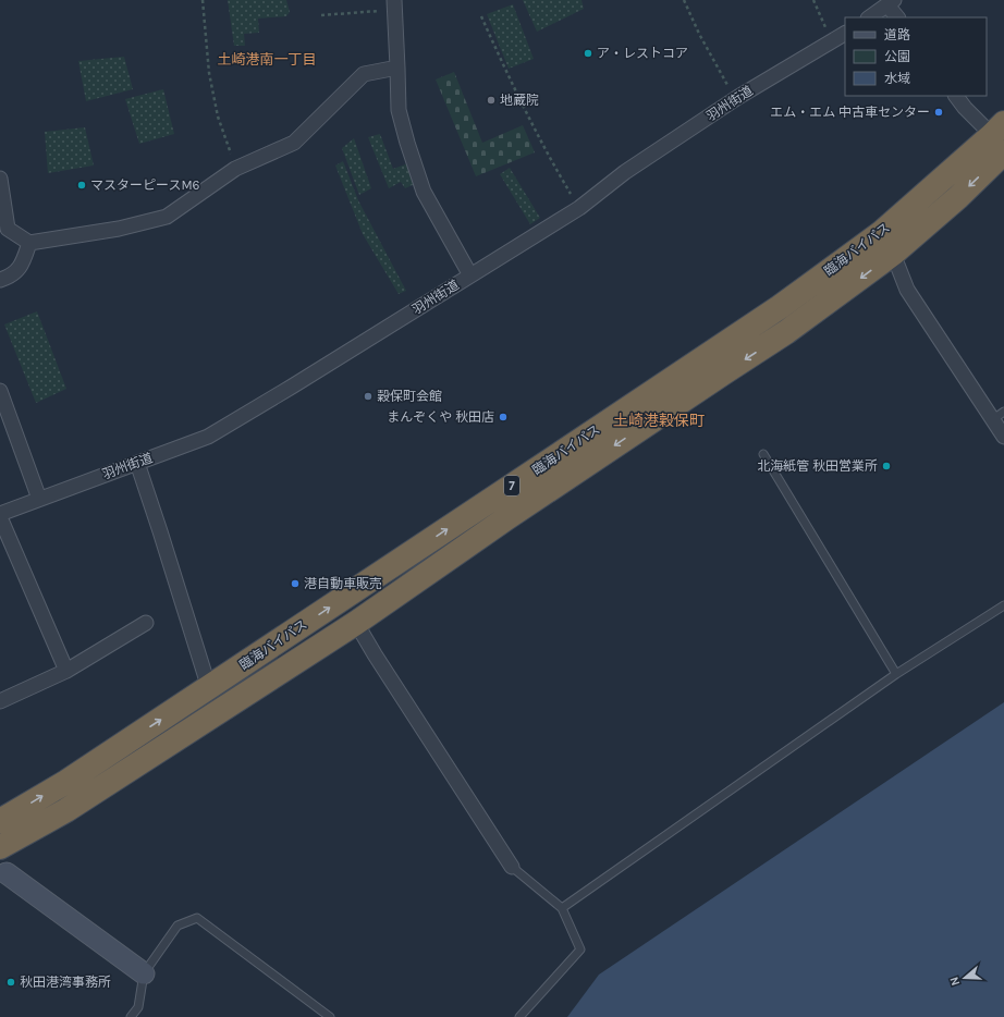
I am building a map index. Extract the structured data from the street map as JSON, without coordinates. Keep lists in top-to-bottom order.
{
  "streets": {
    "highway": ["臨海バイパス", "7"],
    "street": ["羽州街道"]
  },
  "districts": ["土崎港南一丁目", "土崎港穀保町"],
  "places": [
    "ア・レストコア",
    "地蔵院",
    "エム・エム 中古車センター",
    "マスターピースM6",
    "穀保町会館",
    "まんぞくや 秋田店",
    "北海紙管 秋田営業所",
    "港自動車販売",
    "秋田港湾事務所"
  ],
  "legend": ["道路", "公園", "水域"],
  "north": "left"
}
